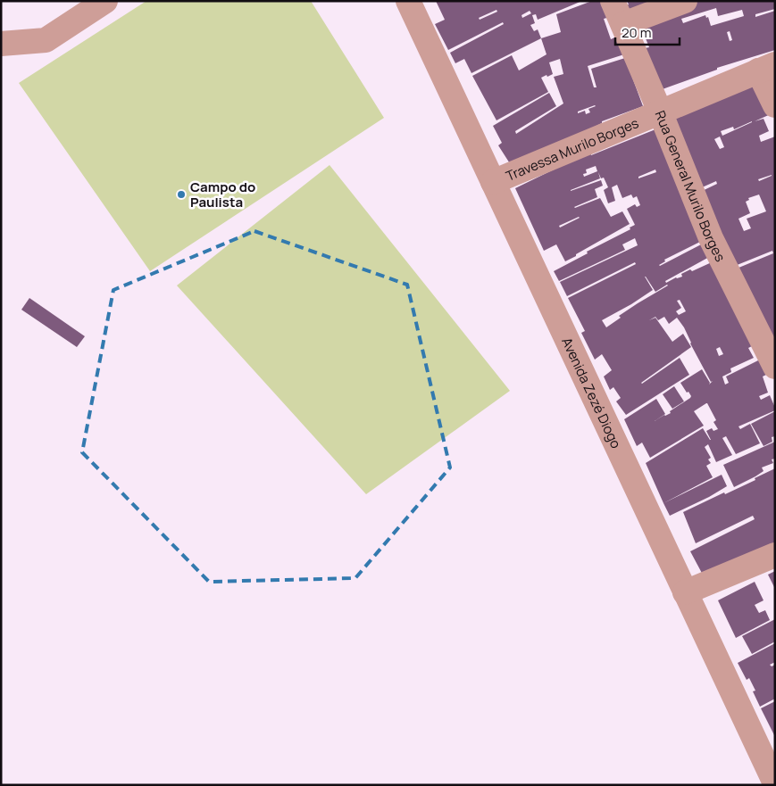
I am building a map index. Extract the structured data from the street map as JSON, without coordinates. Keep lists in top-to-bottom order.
{
  "streets": {
    "street": ["Travessa Murilo Borges", "Rua General Murilo Borges", "Avenida Zezé Diogo"]
  },
  "crossings": [
    ["Travessa Murilo Borges", "Rua General Murilo Borges"],
    ["Travessa Murilo Borges", "Avenida Zezé Diogo"]
  ],
  "places": ["Campo do Paulista"],
  "scale_bar": "20 m"
}
